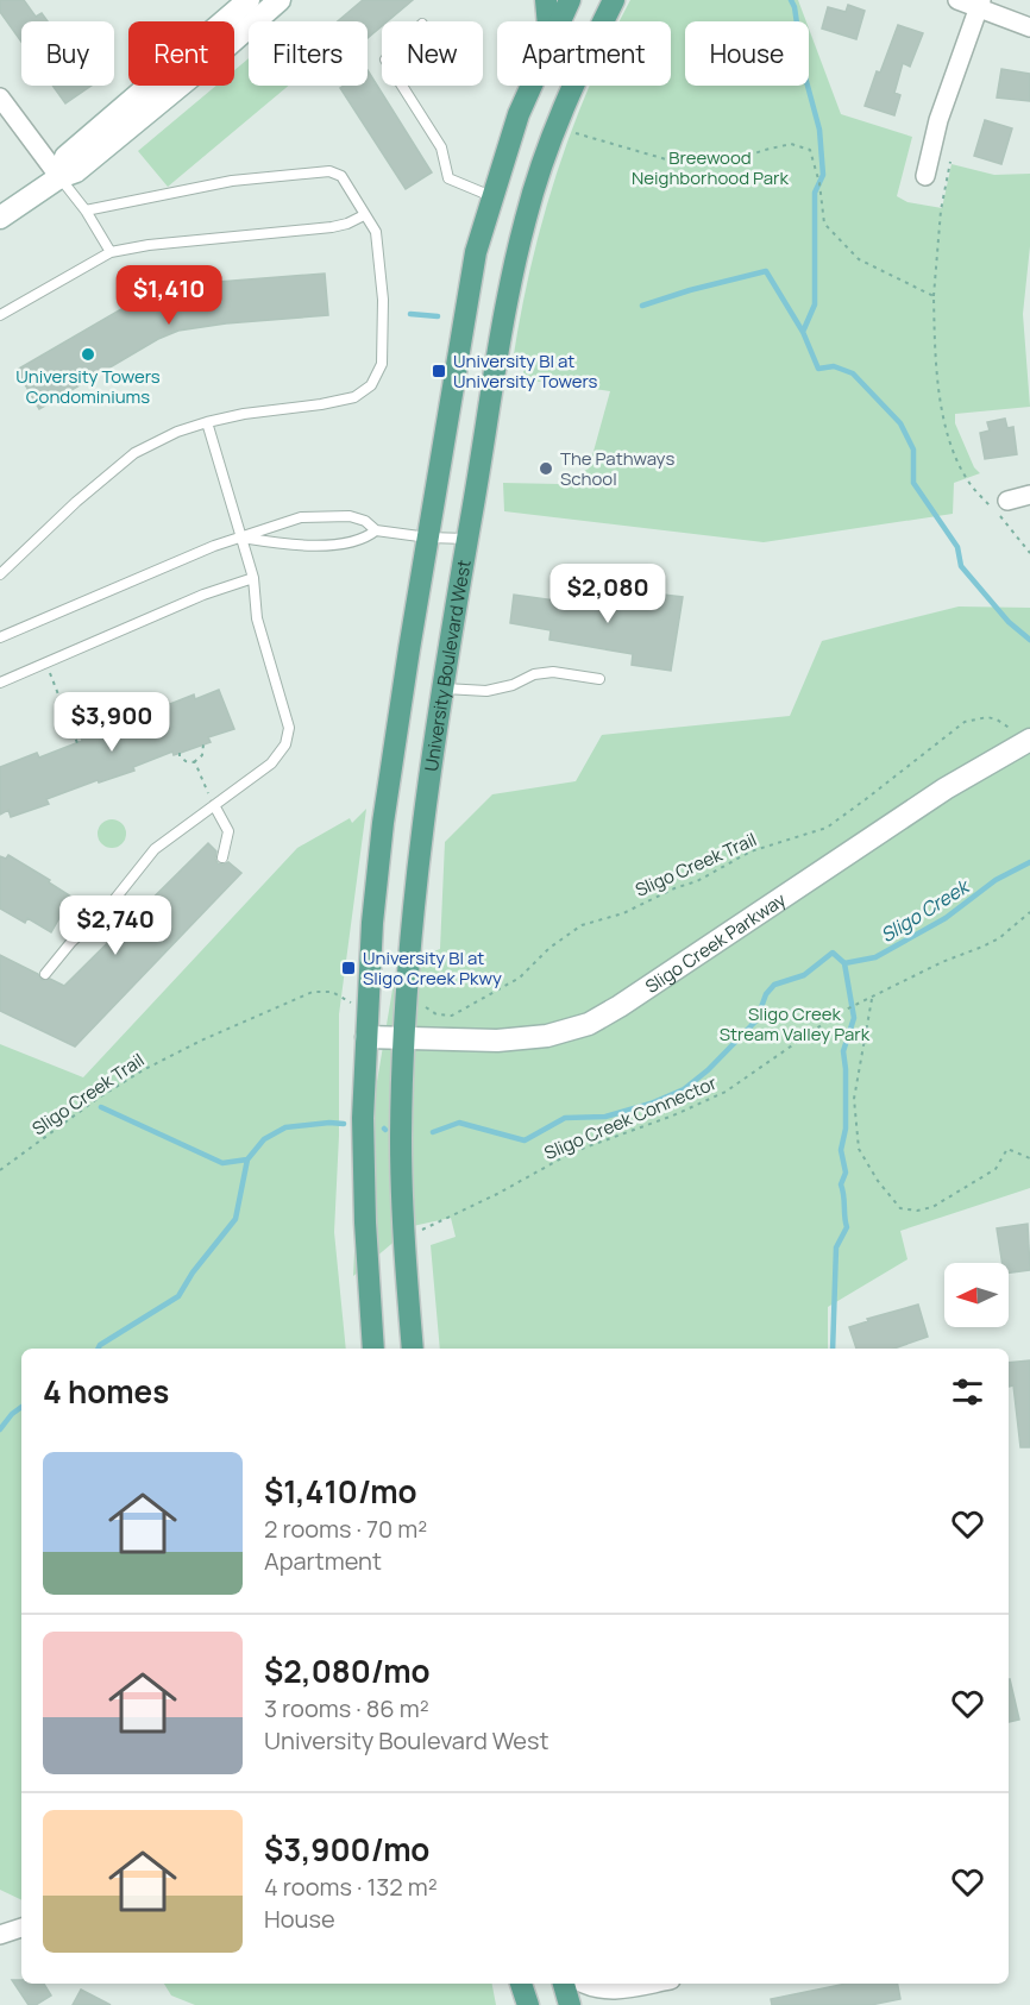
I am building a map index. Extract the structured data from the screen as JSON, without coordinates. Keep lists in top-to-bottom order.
{
  "streets": {
    "main road": ["University Boulevard West"],
    "street": ["Sligo Creek Parkway"],
    "path": ["Sligo Creek Trail", "Sligo Creek Connector"]
  },
  "crossings": [
    ["University Boulevard West", "Sligo Creek Parkway"],
    ["Sligo Creek Trail", "Sligo Creek Parkway"]
  ],
  "water": ["Sligo Creek"],
  "parks": ["Breewood Neighborhood Park", "Sligo Creek Stream Valley Park"],
  "places": {
    "other": ["University Towers Condominiums", "The Pathways School"],
    "transit": ["University Bl at University Towers", "University Bl at Sligo Creek Pkwy"]
  },
  "north": "left",
  "page": {
    "chip": [
      "Buy",
      "Rent",
      "Filters",
      "New",
      "Apartment",
      "House"
    ],
    "price": [
      "$1,410",
      "$2,080",
      "$3,900",
      "$2,740"
    ],
    "heading": "4 homes",
    "list": [
      {
        "name": "$1,410/mo",
        "note": "2 rooms · 70 m² · Apartment"
      },
      {
        "name": "$2,080/mo",
        "note": "3 rooms · 86 m² · University Boulevard West"
      },
      {
        "name": "$3,900/mo",
        "note": "4 rooms · 132 m² · House"
      }
    ]
  }
}
